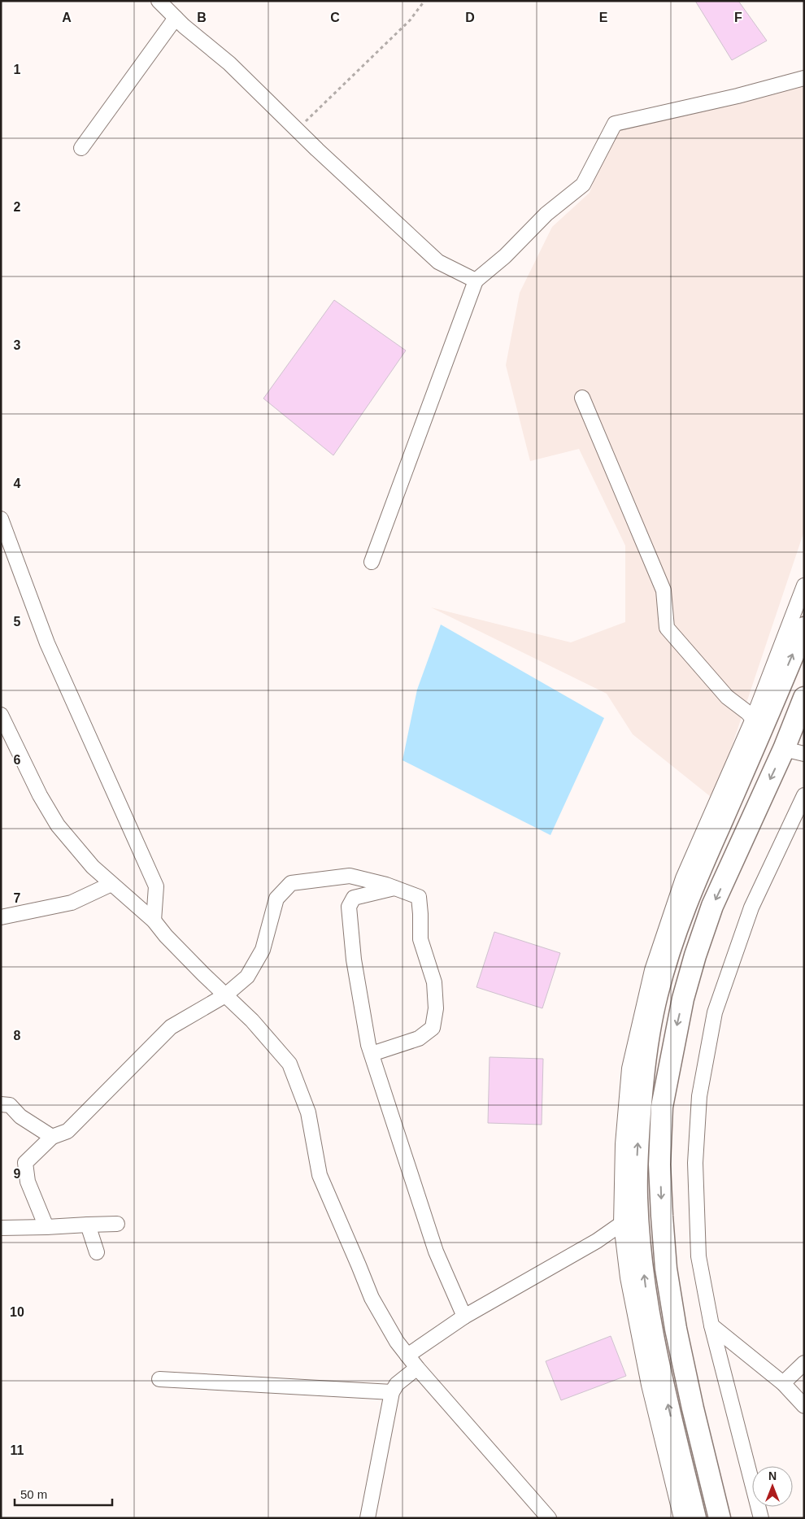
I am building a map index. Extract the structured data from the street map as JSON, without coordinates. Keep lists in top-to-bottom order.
{
  "scale_bar": "50 m",
  "north": "top",
  "grid": {
    "columns": [
      "A",
      "B",
      "C",
      "D",
      "E",
      "F"
    ],
    "rows": [
      "1",
      "2",
      "3",
      "4",
      "5",
      "6",
      "7",
      "8",
      "9",
      "10",
      "11"
    ]
  }
}
